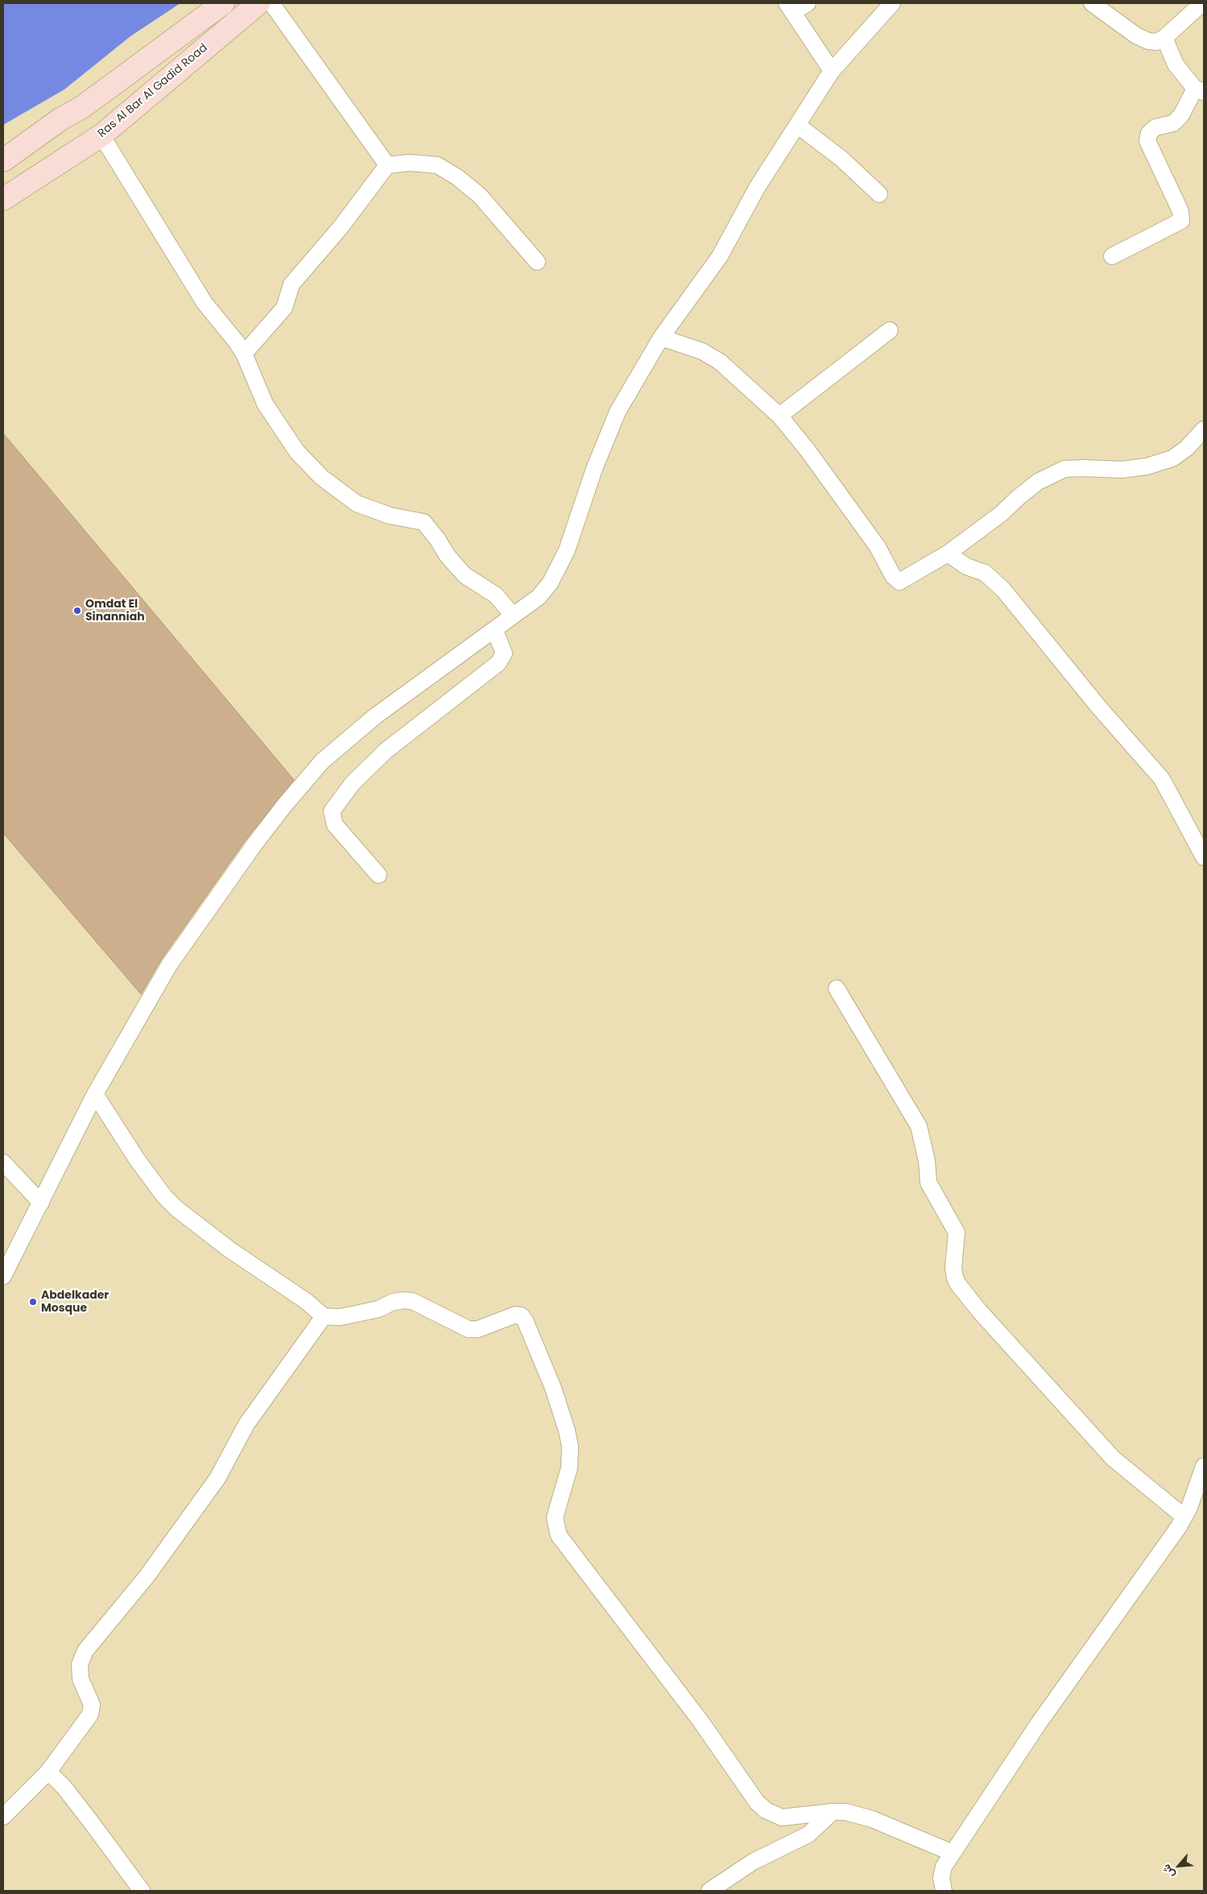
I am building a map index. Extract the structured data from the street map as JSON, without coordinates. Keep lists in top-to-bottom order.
{
  "streets": {
    "main road": ["Ras Al Bar Al Gadid Road"]
  },
  "places": ["Omdat El Sinanniah", "Abdelkader Mosque"],
  "north": "bottom left"
}
